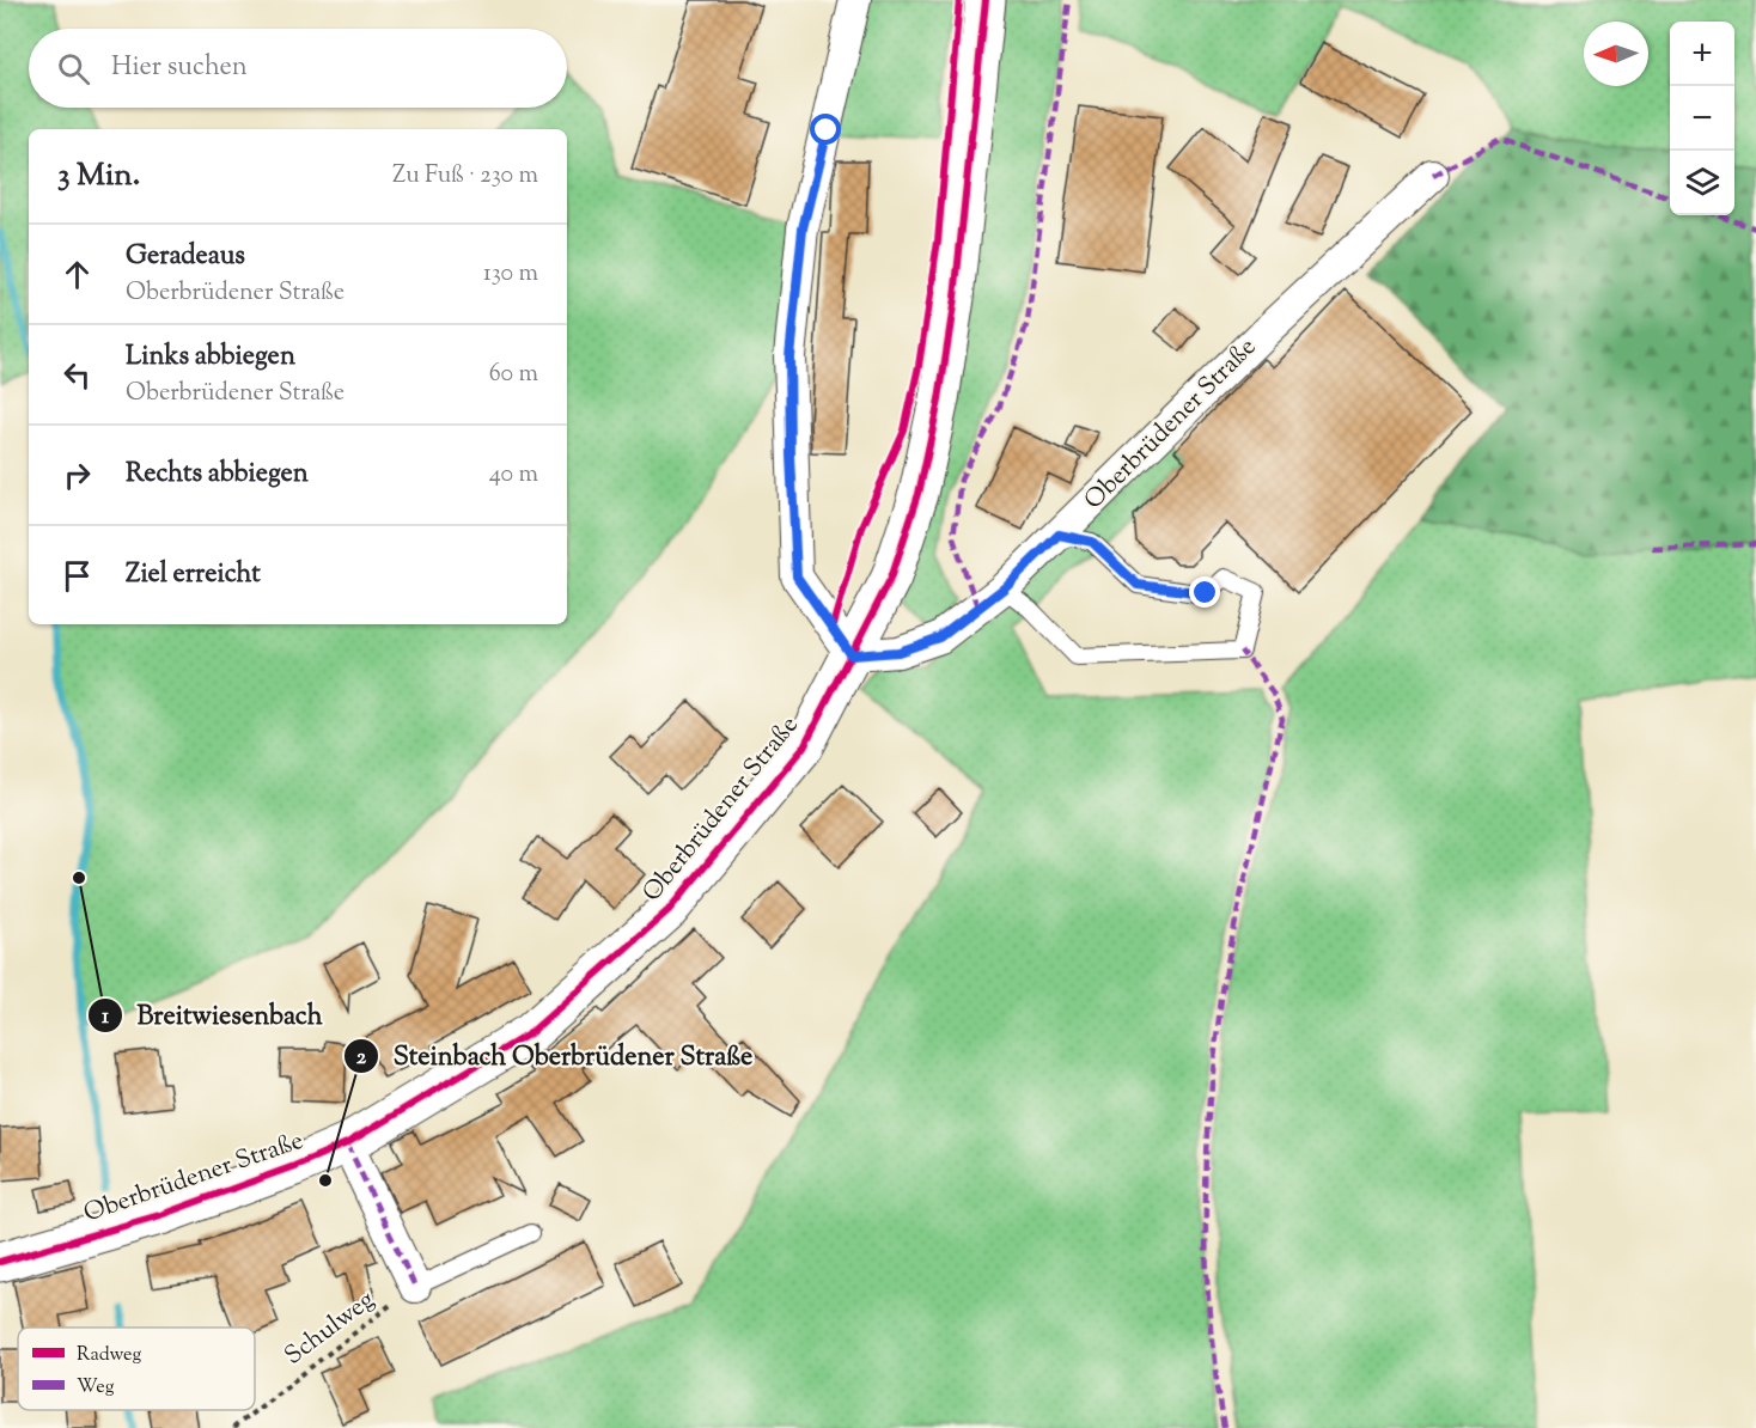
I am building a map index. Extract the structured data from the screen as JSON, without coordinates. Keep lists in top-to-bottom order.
{
  "streets": {
    "street": ["Oberbrüdener Straße"],
    "path": ["Schulweg"]
  },
  "places": ["Breitwiesenbach", "Steinbach Oberbrüdener Straße"],
  "legend": ["Radweg", "Weg"],
  "north": "left",
  "page": {
    "map_buttons": ["+", "−"],
    "search": "Hier suchen",
    "heading": ["3 Min.", "Zu Fuß · 230 m"],
    "list": [
      ["Geradeaus", "Oberbrüdener Straße", "130 m"],
      ["Links abbiegen", "Oberbrüdener Straße", "60 m"],
      ["Rechts abbiegen", "40 m"],
      "Ziel erreicht"
    ]
  }
}
